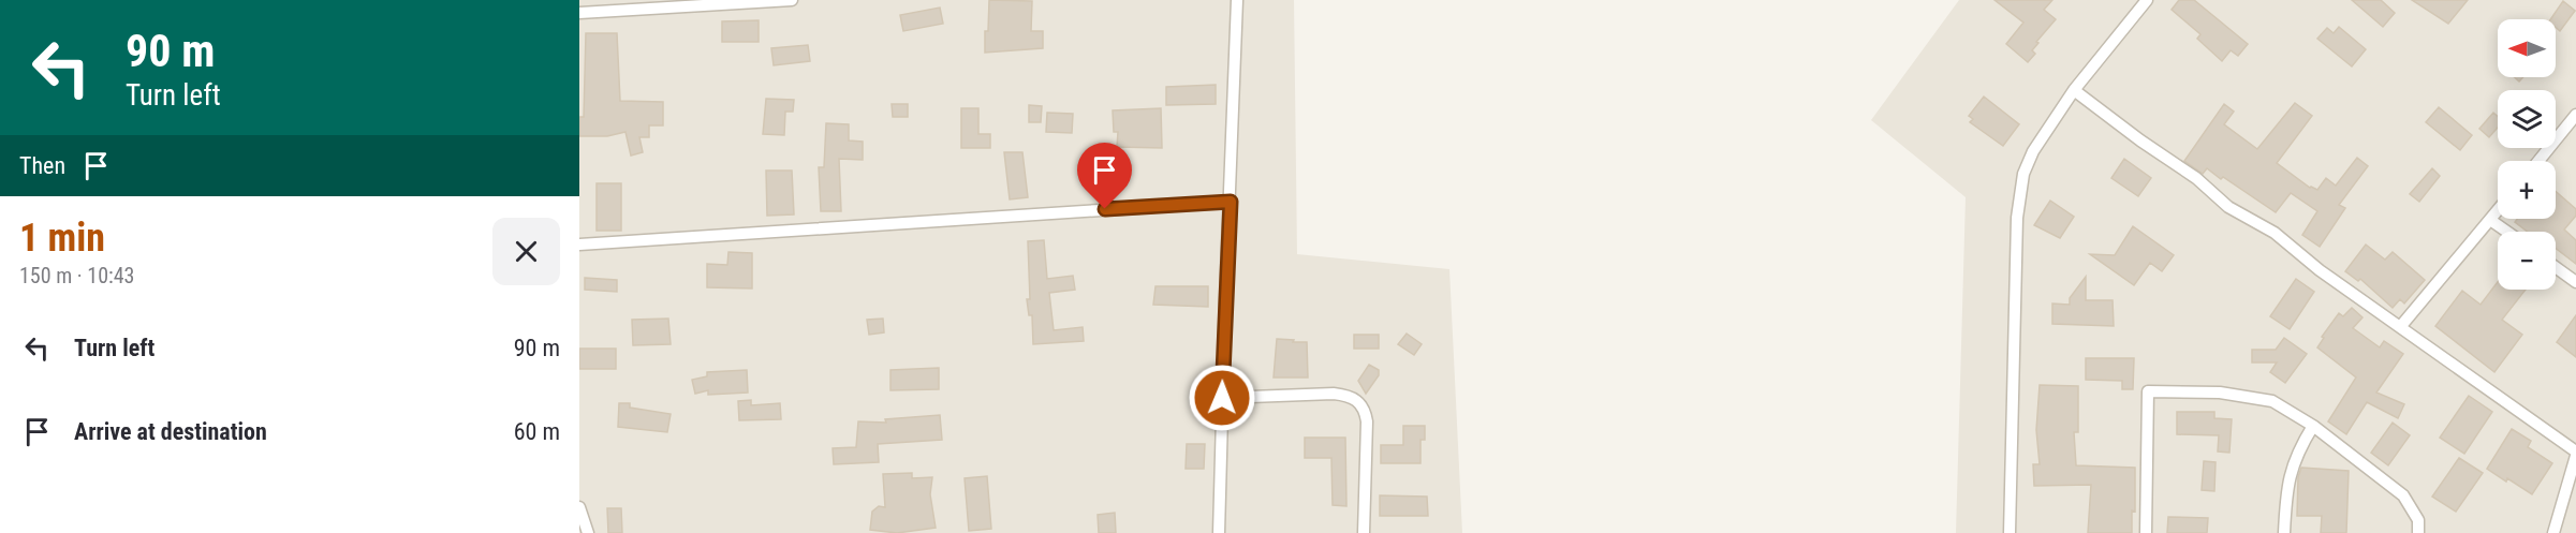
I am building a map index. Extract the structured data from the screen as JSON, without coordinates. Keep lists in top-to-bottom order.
{
  "north": "left",
  "page": {
    "turn": ["90 m", "Turn left"],
    "map_buttons": ["+", "−"],
    "then": "Then",
    "heading": ["1 min", "150 m · 10:43"],
    "list": [
      {
        "name": "Turn left",
        "value": "90 m"
      },
      {
        "name": "Arrive at destination",
        "value": "60 m"
      }
    ]
  }
}
